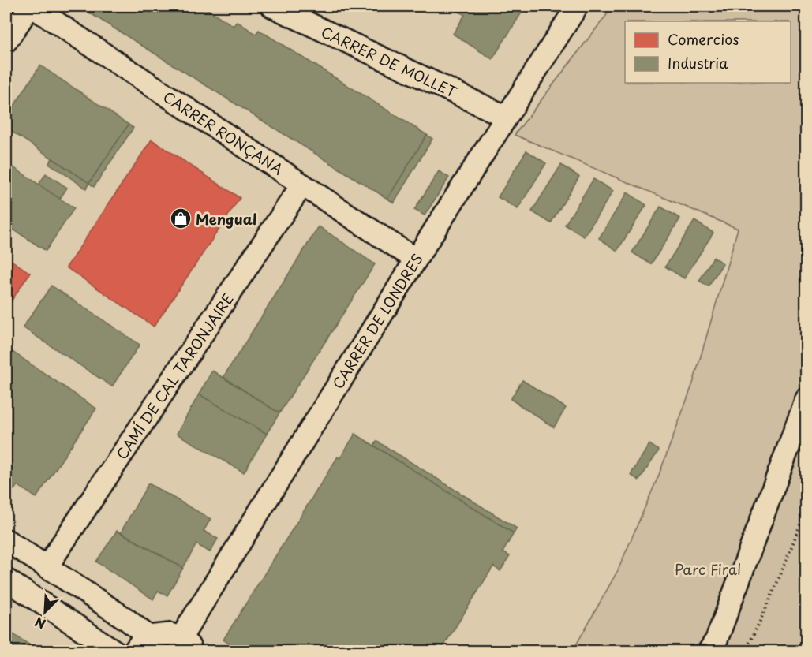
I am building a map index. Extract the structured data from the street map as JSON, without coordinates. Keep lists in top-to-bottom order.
{
  "streets": {
    "street": [
      "CARRER DE MOLLET",
      "CARRER RONÇANA",
      "CARRER DE LONDRES",
      "CAMÍ DE CAL TARONJAIRE"
    ]
  },
  "crossings": [
    ["CARRER DE MOLLET", "CARRER DE LONDRES"],
    ["CARRER RONÇANA", "CARRER DE LONDRES"],
    ["CARRER RONÇANA", "CAMÍ DE CAL TARONJAIRE"]
  ],
  "parks": ["Parc Firal"],
  "places": {
    "shop": ["Mengual"]
  },
  "legend": ["Comercios", "Industria"],
  "north": "bottom left"
}
